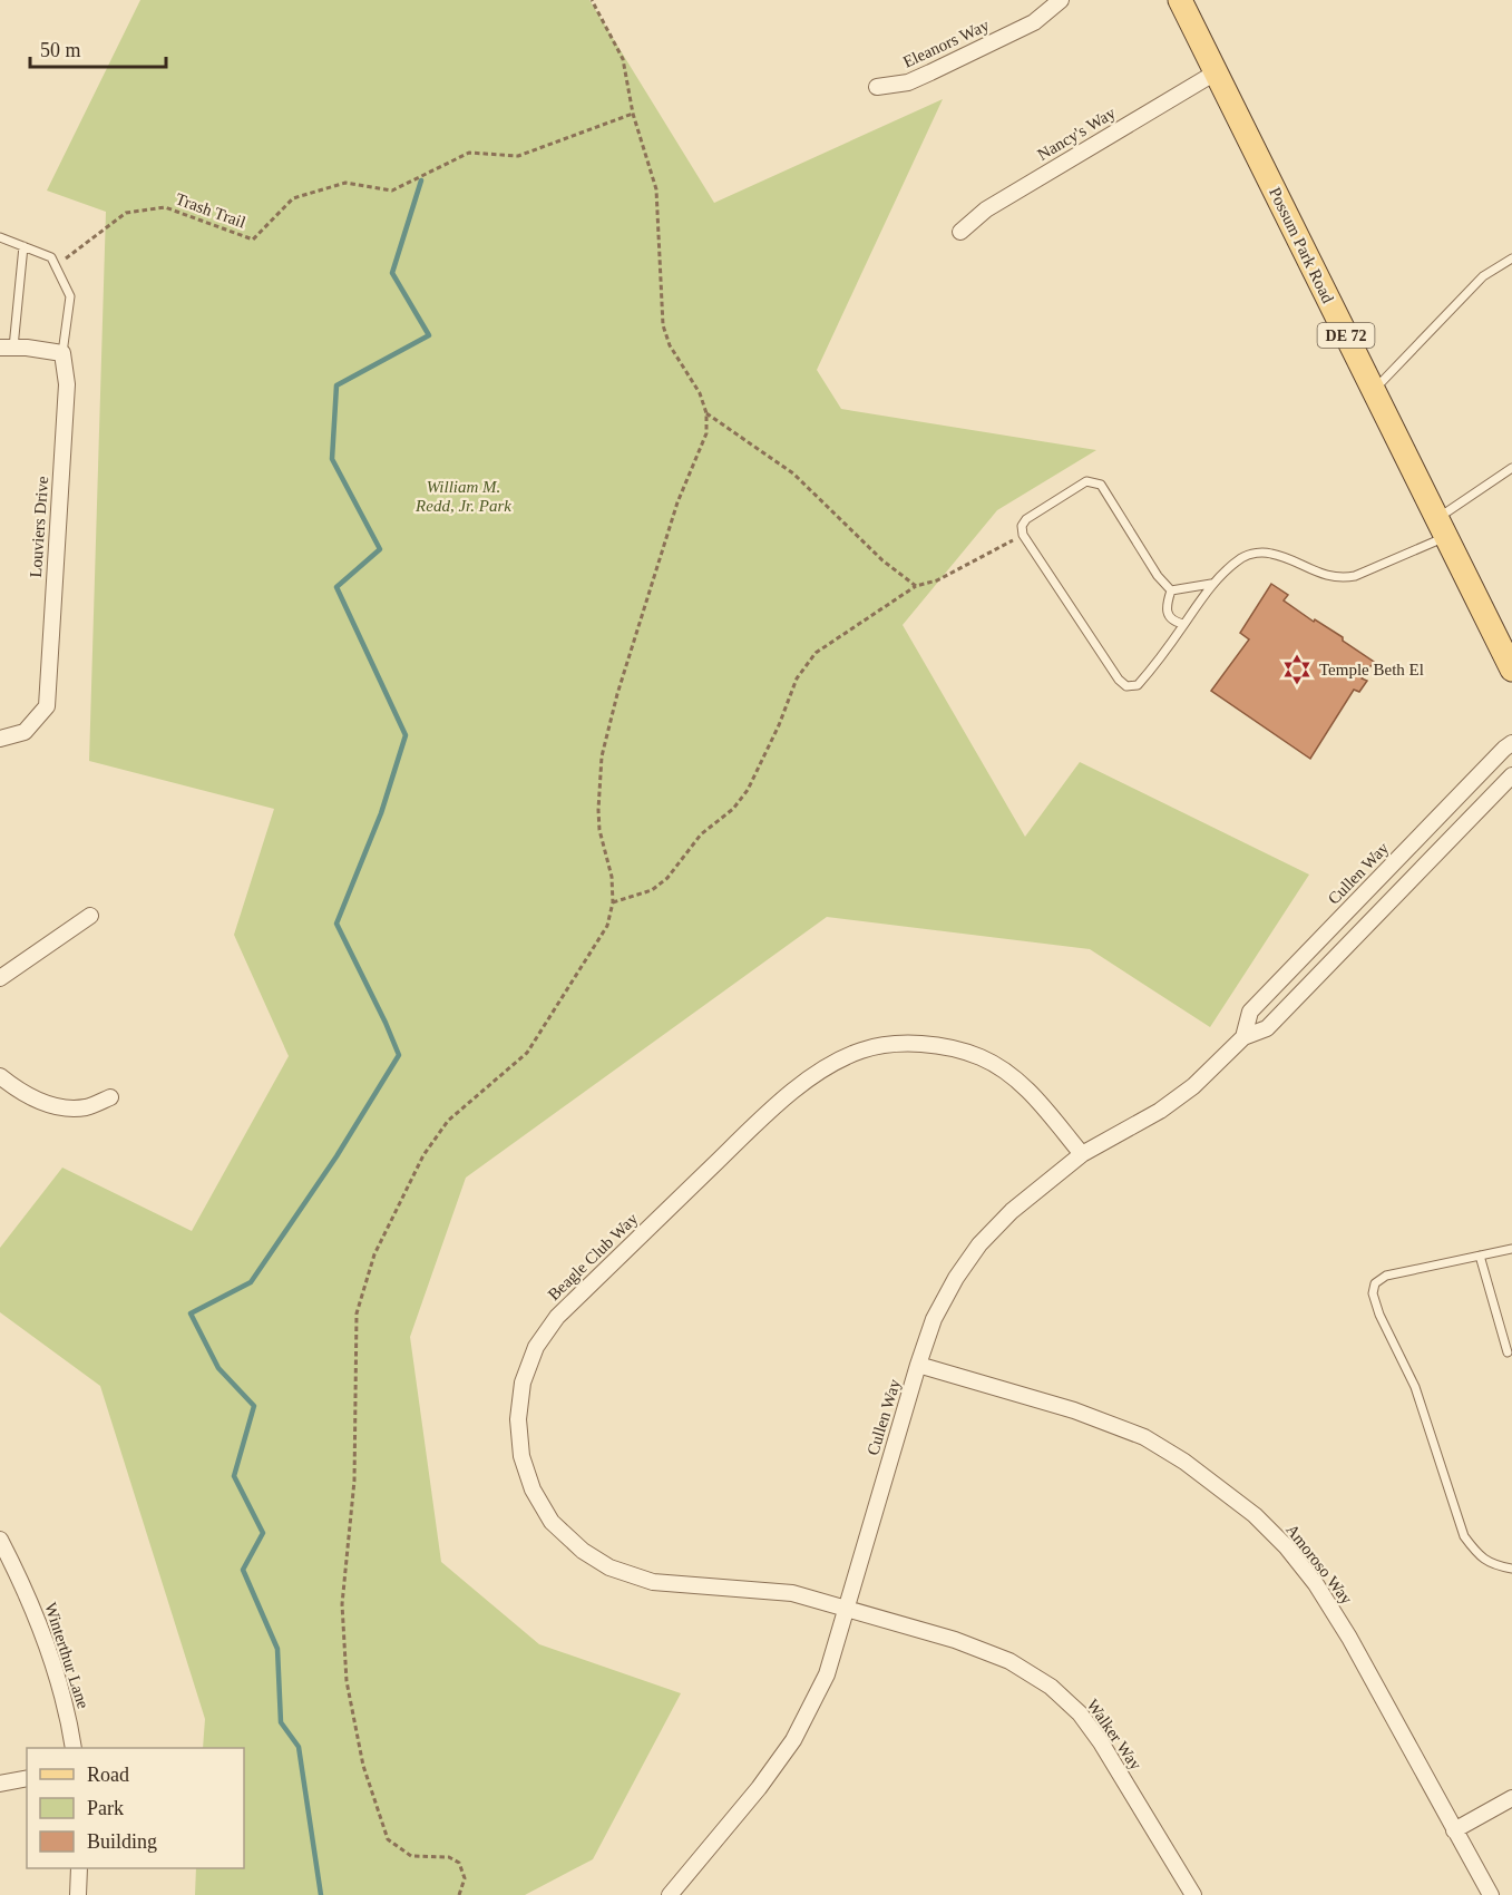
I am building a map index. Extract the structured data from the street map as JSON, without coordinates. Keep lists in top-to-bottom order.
{
  "streets": {
    "main road": ["Possum Park Road", "DE 72"],
    "street": [
      "Eleanors Way",
      "Nancy's Way",
      "Louviers Drive",
      "Cullen Way",
      "Beagle Club Way",
      "Amoroso Way",
      "Winterthur Lane",
      "Walker Way"
    ],
    "path": ["Trash Trail"]
  },
  "crossings": [
    ["Nancy's Way", "Possum Park Road"],
    ["Cullen Way", "Beagle Club Way"],
    ["Cullen Way", "Amoroso Way"],
    ["Cullen Way", "Walker Way"],
    ["Beagle Club Way", "Walker Way"]
  ],
  "parks": ["William M. Redd, Jr. Park"],
  "places": {
    "synagogue": ["Temple Beth El"]
  },
  "legend": ["Road", "Park", "Building"],
  "scale_bar": "50 m"
}
